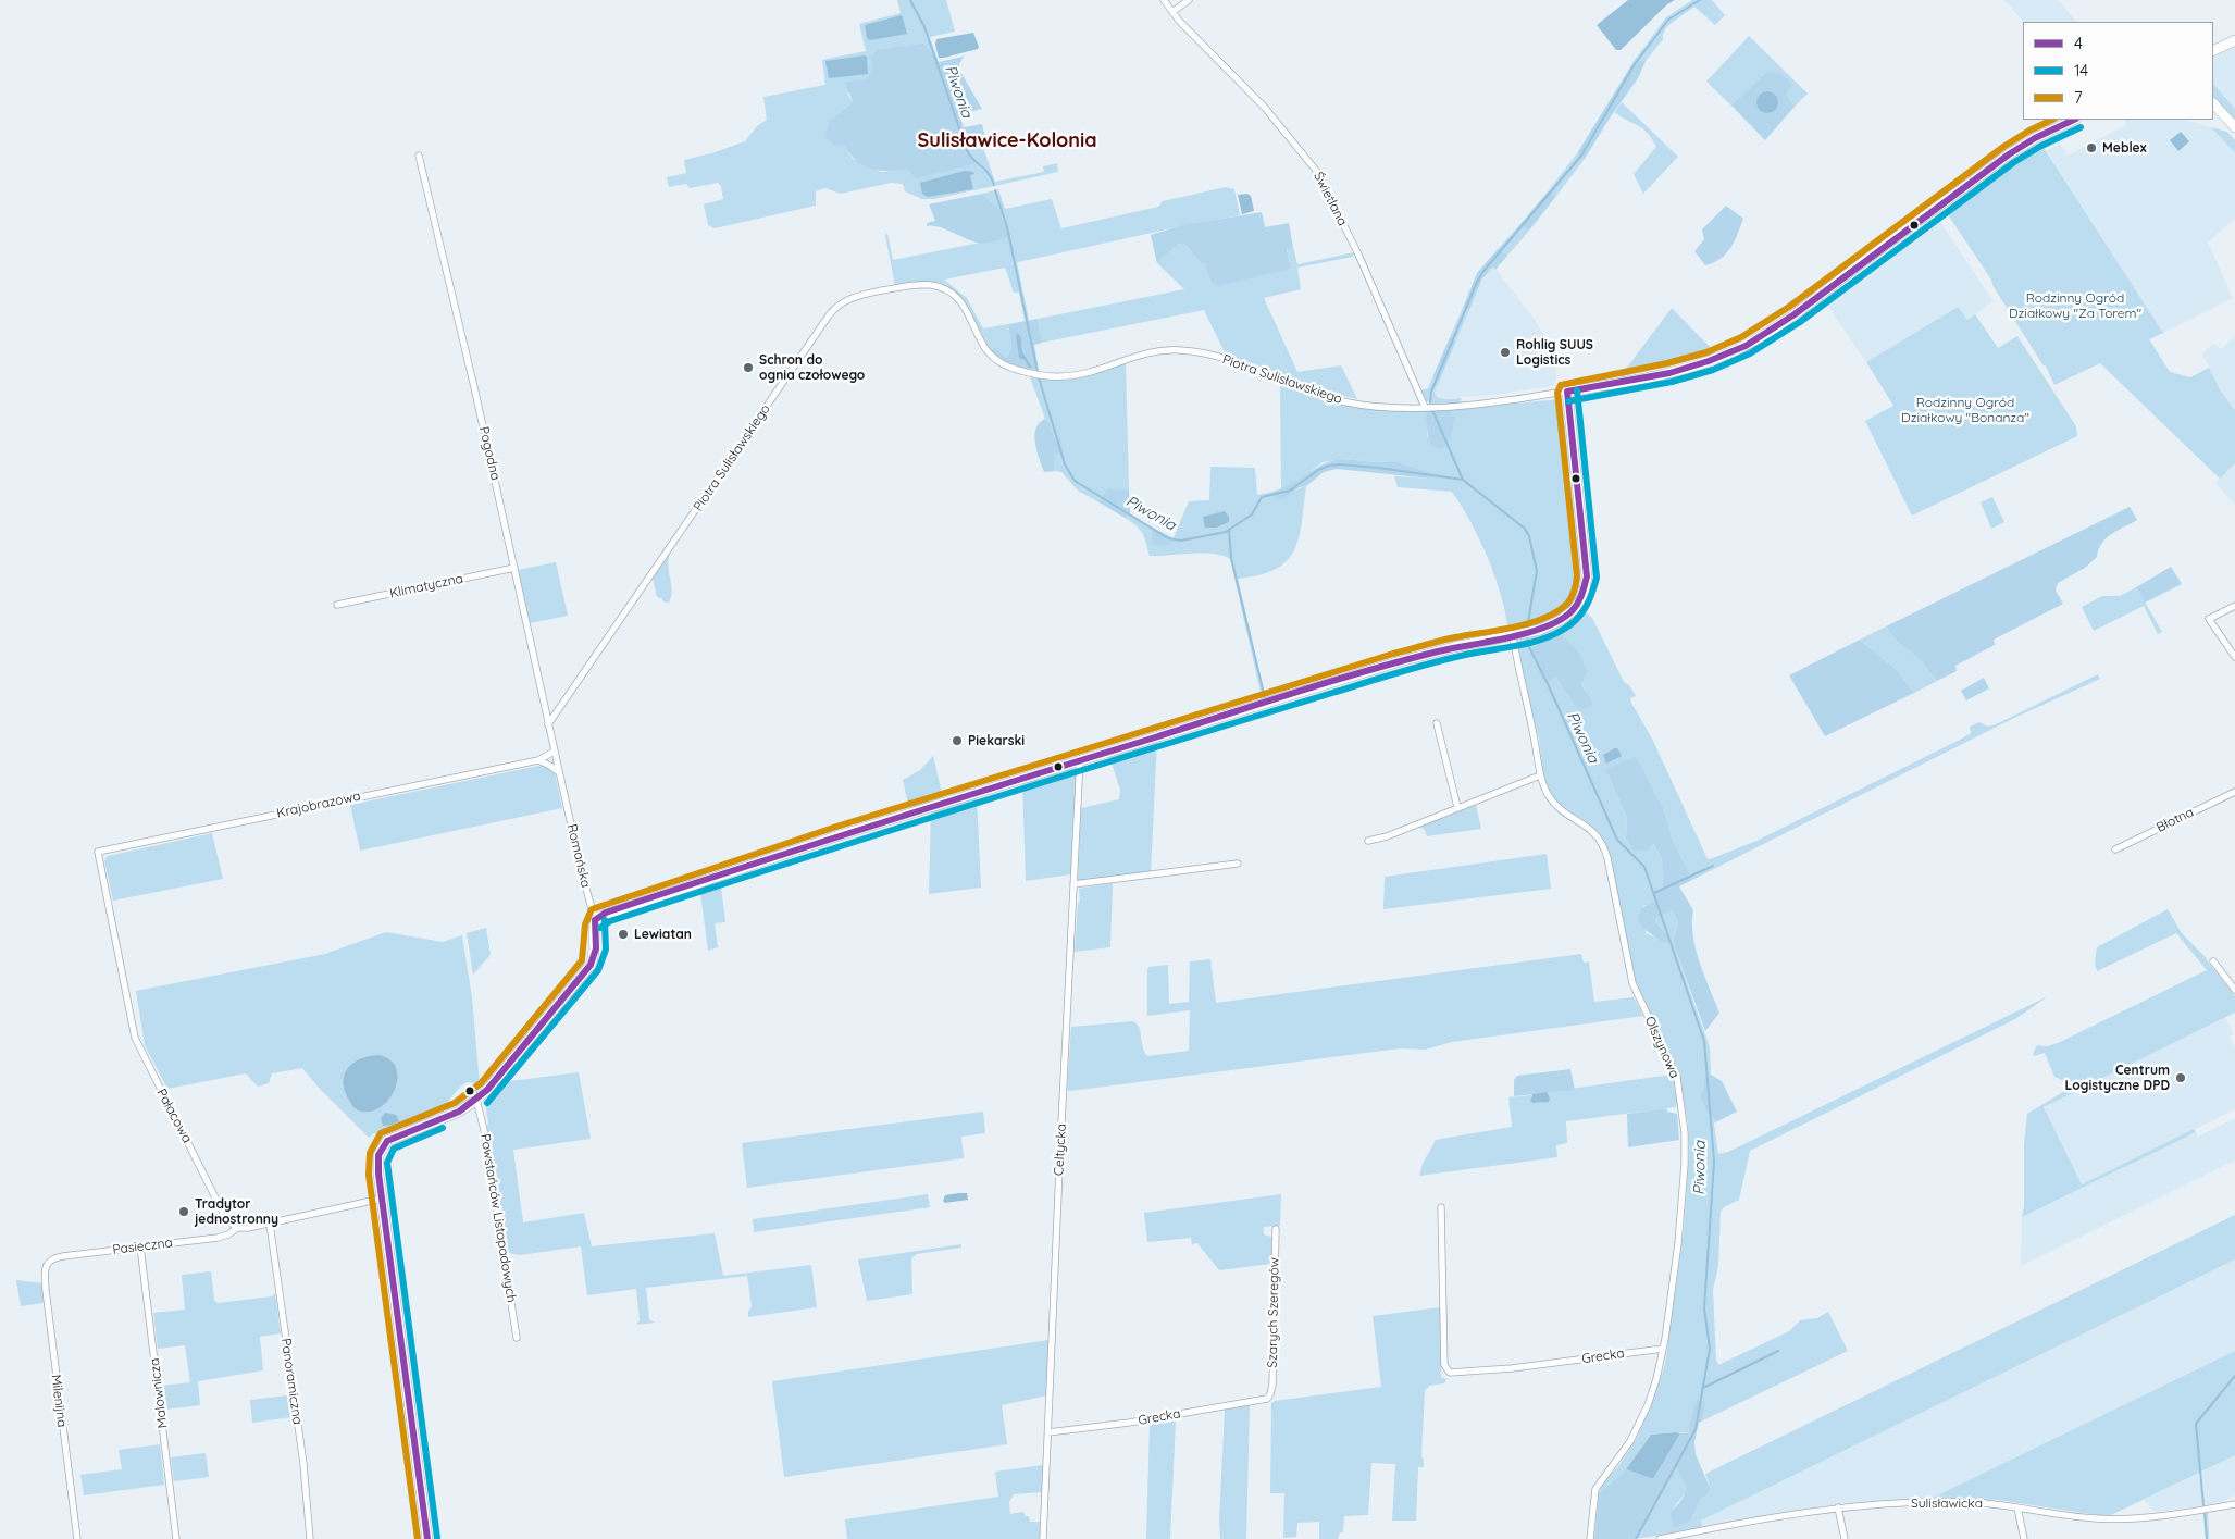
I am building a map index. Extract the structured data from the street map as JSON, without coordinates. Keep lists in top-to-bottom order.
{
  "streets": {
    "street": [
      "Świetlana",
      "Piotra Sulisławskiego",
      "Pogodna",
      "Klimatyczna",
      "Krajobrazowa",
      "Błotna",
      "Romańska",
      "Olszynowa",
      "Pałacowa",
      "Celtycka",
      "Powstańców Listopadowych",
      "Pasieczna",
      "Szarych Szeregów",
      "Grecka",
      "Panoramiczna",
      "Malownicza",
      "Milenijna",
      "Sulisławicka"
    ]
  },
  "crossings": [
    ["Świetlana", "Piotra Sulisławskiego"],
    ["Piotra Sulisławskiego", "Pogodna"],
    ["Pogodna", "Klimatyczna"],
    ["Pogodna", "Krajobrazowa"],
    ["Pogodna", "Romańska"],
    ["Krajobrazowa", "Romańska"],
    ["Krajobrazowa", "Pałacowa"],
    ["Romańska", "Powstańców Listopadowych"],
    ["Olszynowa", "Grecka"],
    ["Pałacowa", "Pasieczna"],
    ["Celtycka", "Grecka"],
    ["Pasieczna", "Malownicza"],
    ["Pasieczna", "Milenijna"],
    ["Szarych Szeregów", "Grecka"]
  ],
  "districts": ["Sulisławice-Kolonia"],
  "water": ["Piwonia"],
  "parks": ["Rodzinny Ogród Działkowy \"Za Torem\"", "Rodzinny Ogród Działkowy \"Bonanza\""],
  "places": [
    "Meblex",
    "Rohlig SUUS Logistics",
    "Schron do ognia czołowego",
    "Piekarski",
    "Lewiatan",
    "Centrum Logistyczne DPD",
    "Tradytor jednostronny"
  ],
  "lines": ["transit line 4", "transit line 7", "transit line 14"],
  "legend": ["4", "14", "7"]
}
